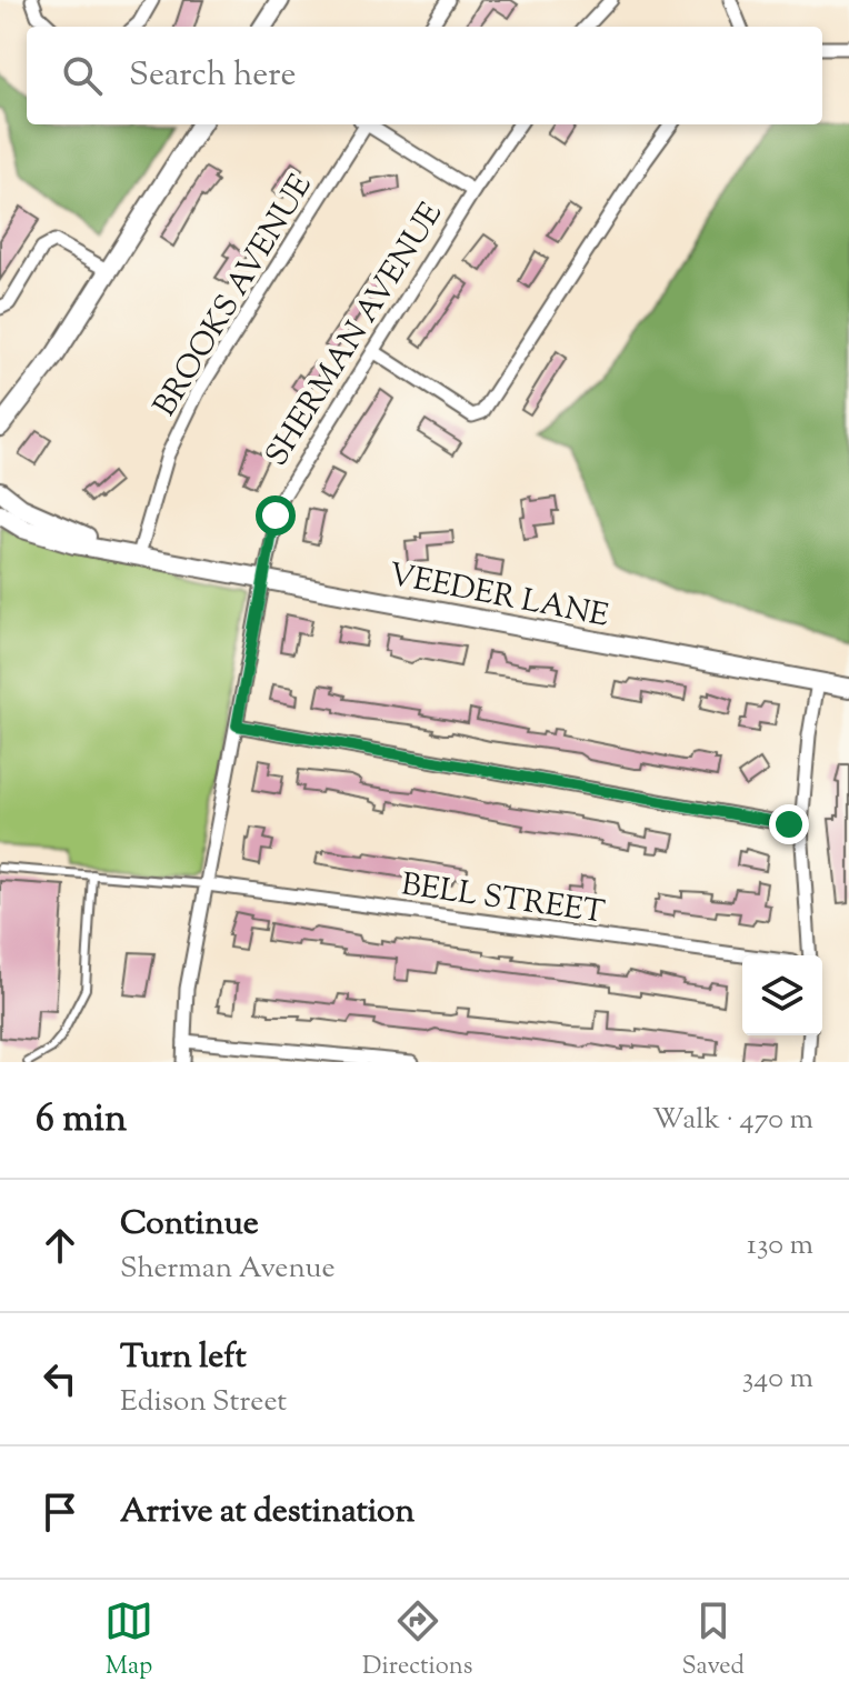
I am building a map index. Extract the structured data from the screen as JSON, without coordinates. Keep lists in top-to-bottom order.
{
  "streets": {
    "street": [
      "BROOKS AVENUE",
      "SHERMAN AVENUE",
      "VEEDER LANE",
      "BELL STREET"
    ]
  },
  "crossings": [
    ["BROOKS AVENUE", "VEEDER LANE"],
    ["SHERMAN AVENUE", "VEEDER LANE"],
    ["SHERMAN AVENUE", "BELL STREET"]
  ],
  "page": {
    "search": "Search here",
    "heading": ["6 min", "Walk · 470 m"],
    "list": [
      ["Continue", "Sherman Avenue", "130 m"],
      ["Turn left", "Edison Street", "340 m"],
      "Arrive at destination"
    ],
    "nav": ["Map", "Directions", "Saved"]
  }
}
